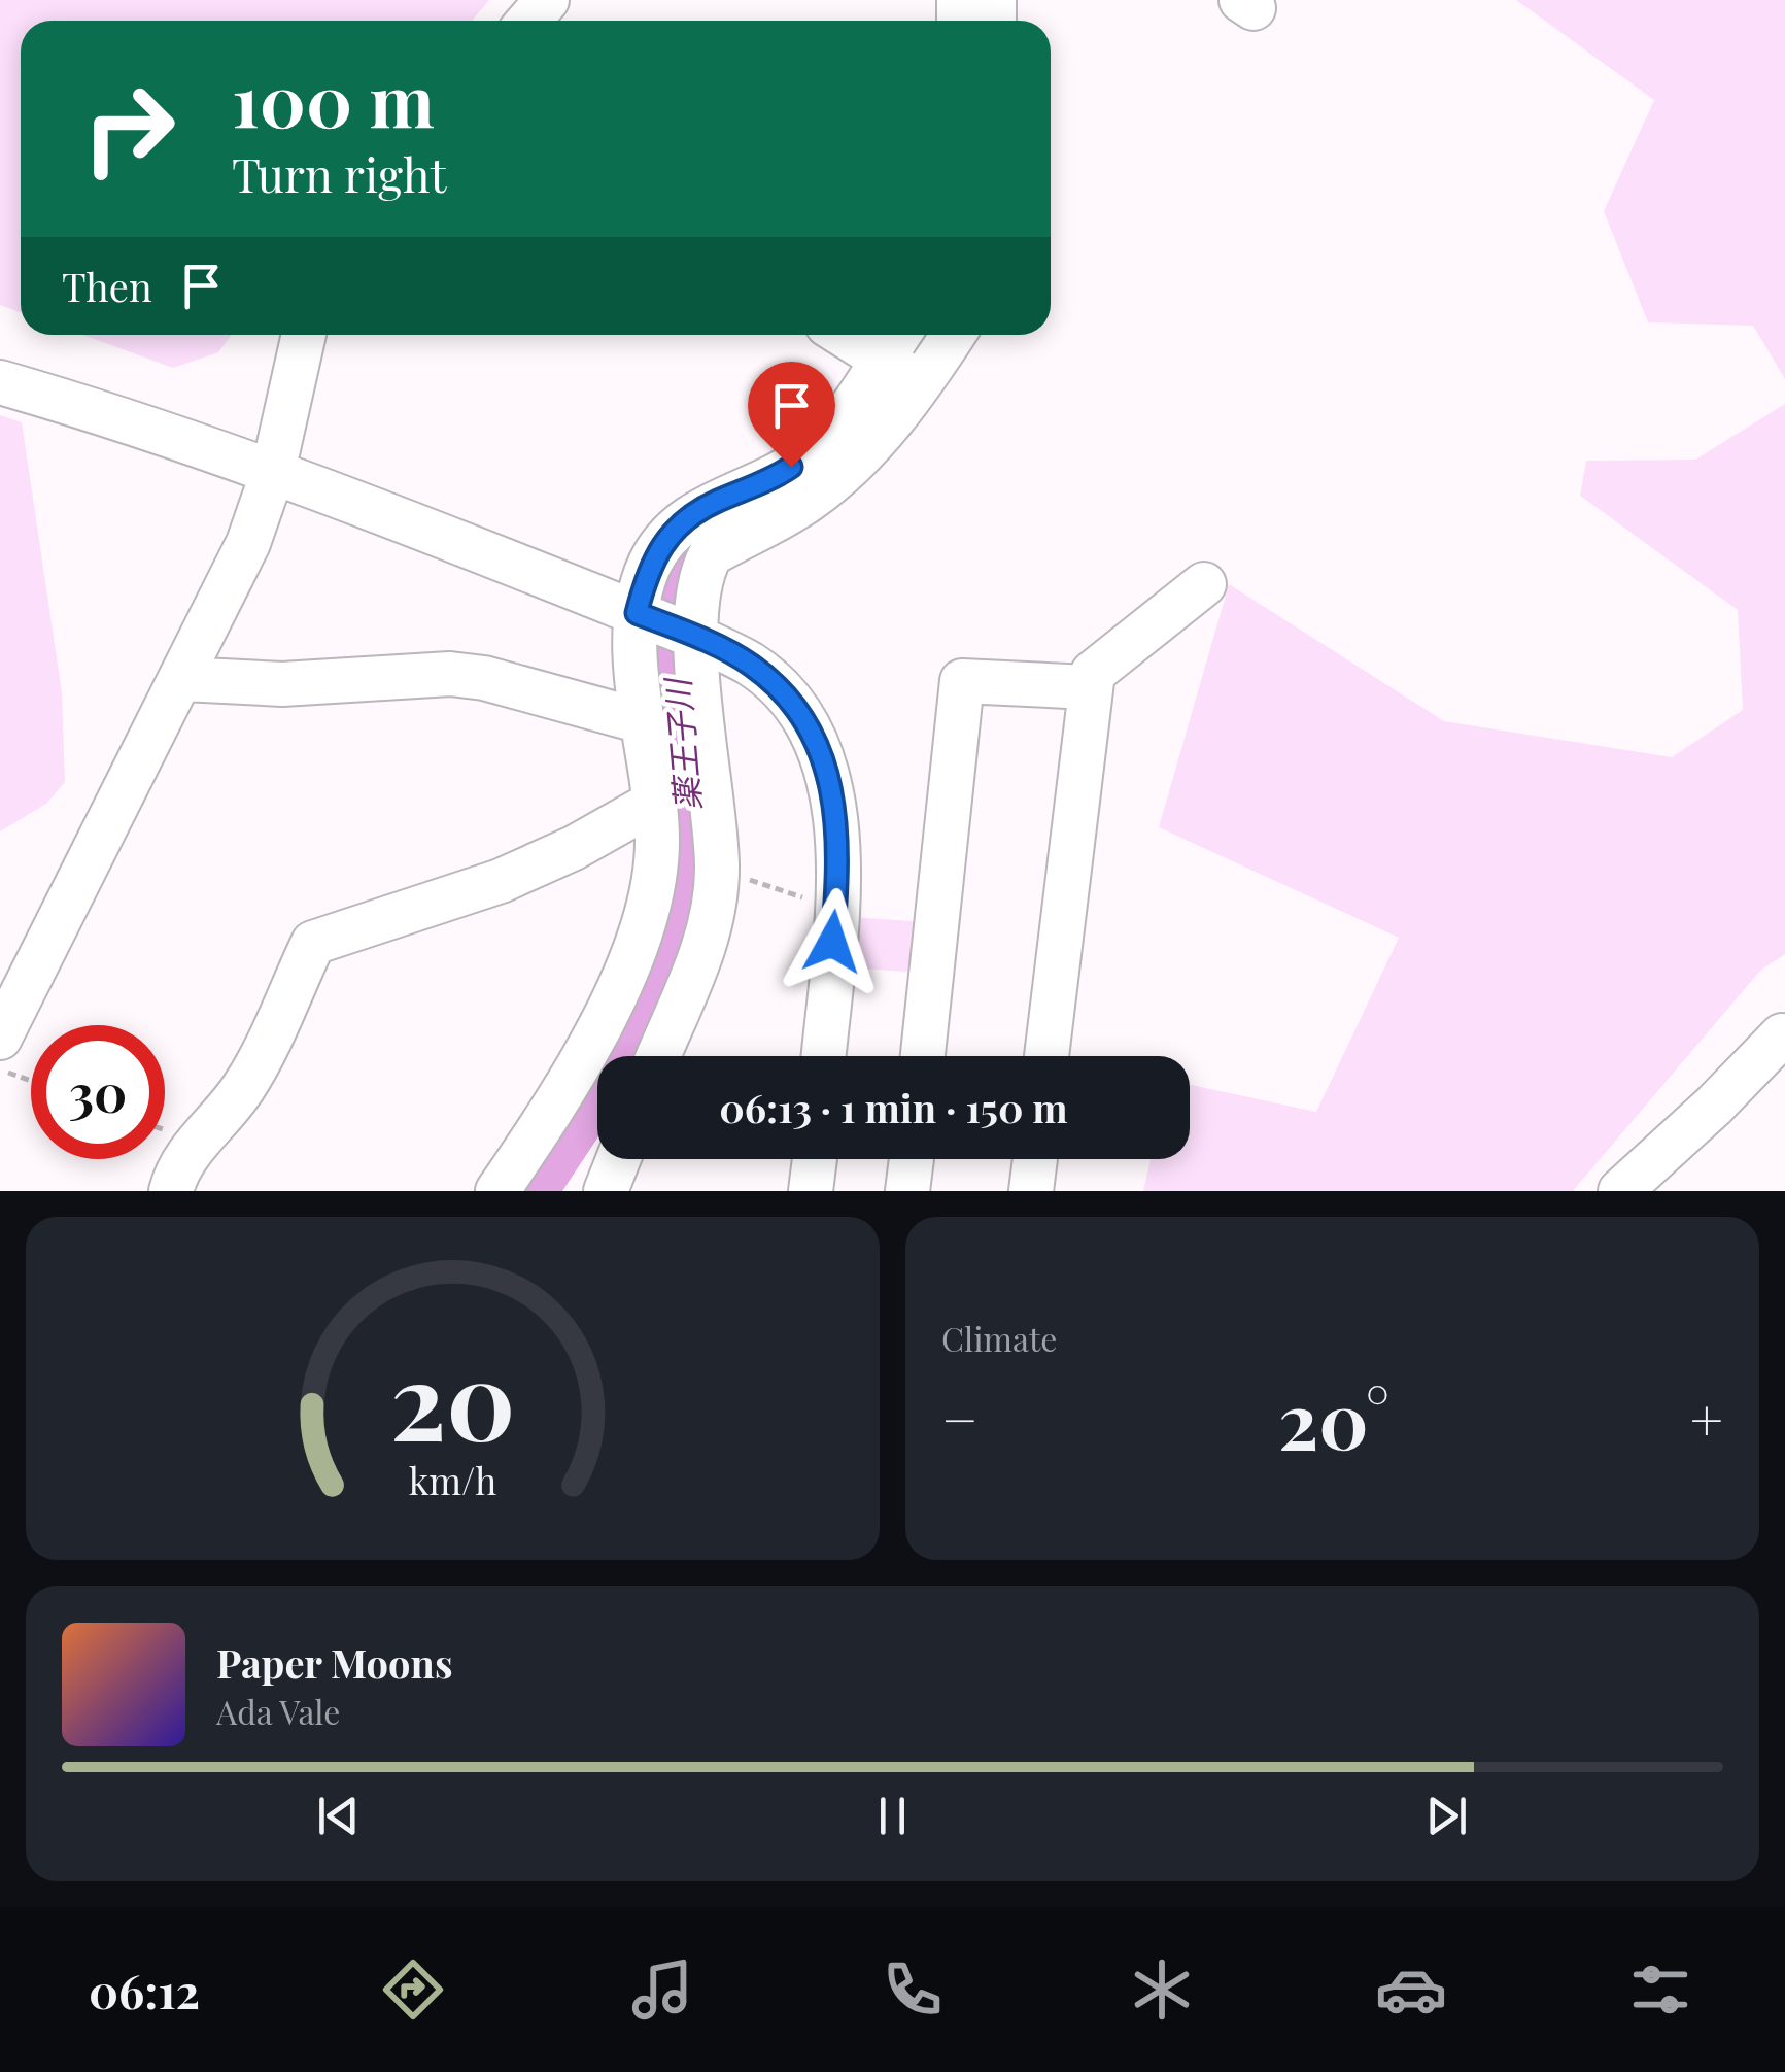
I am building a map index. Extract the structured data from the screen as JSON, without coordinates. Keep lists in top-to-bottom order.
{
  "water": ["薬王子川"],
  "page": {
    "turn": ["100 m", "Turn right"],
    "then": "Then",
    "limit": "30",
    "trip": "06:13 · 1 min · 150 m",
    "tile": "Climate",
    "heat": ["−", "20°", "+"],
    "song": ["Paper Moons", "Ada Vale"],
    "tabs": "06:12",
    "gauge": ["20", "km/h"]
  }
}
